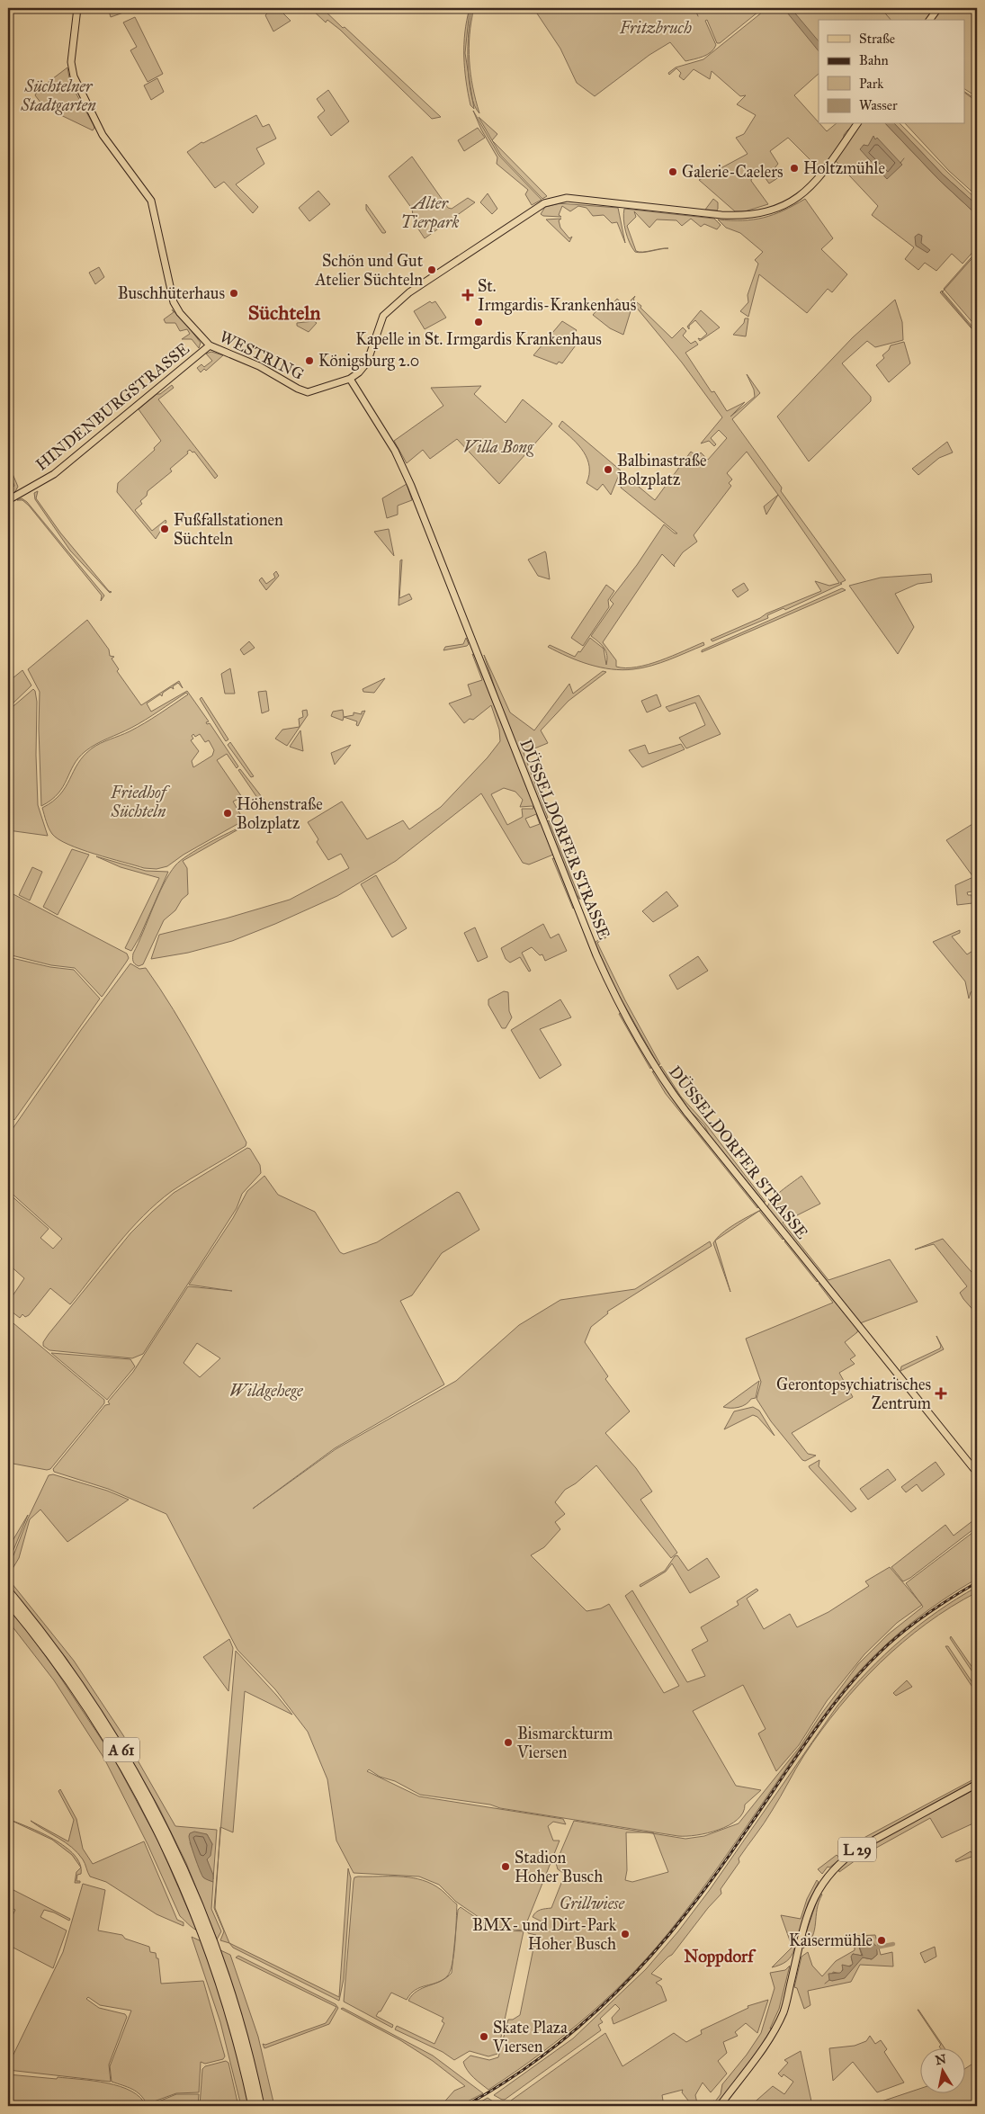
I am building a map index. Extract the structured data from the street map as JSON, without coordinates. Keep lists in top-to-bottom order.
{
  "streets": {
    "highway": ["A 61"],
    "main road": [
      "WESTRING",
      "HINDENBURGSTRASSE",
      "DÜSSELDORFER STRASSE",
      "L 29"
    ]
  },
  "crossings": [
    ["WESTRING", "HINDENBURGSTRASSE"],
    ["WESTRING", "DÜSSELDORFER STRASSE"]
  ],
  "districts": ["Süchteln", "Noppdorf"],
  "parks": [
    "Fritzbruch",
    "Süchtelner Stadtgarten",
    "Alter Tierpark",
    "Villa Bong",
    "Friedhof Süchteln",
    "Wildgehege",
    "Grillwiese"
  ],
  "places": {
    "other": [
      "Holtzmühle",
      "Galerie-Caelers",
      "Schön und Gut Atelier Süchteln",
      "Buschhüterhaus",
      "Kapelle in St. Irmgardis Krankenhaus",
      "Königsburg 2.0",
      "Balbinastraße Bolzplatz",
      "Fußfallstationen Süchteln",
      "Höhenstraße Bolzplatz",
      "Bismarckturm Viersen",
      "Stadion Hoher Busch",
      "BMX- und Dirt-Park Hoher Busch",
      "Kaisermühle",
      "Skate Plaza Viersen"
    ],
    "health": ["St. Irmgardis-Krankenhaus", "Gerontopsychiatrisches Zentrum"]
  },
  "legend": [
    "Straße",
    "Bahn",
    "Park",
    "Wasser"
  ],
  "north": "top"
}
